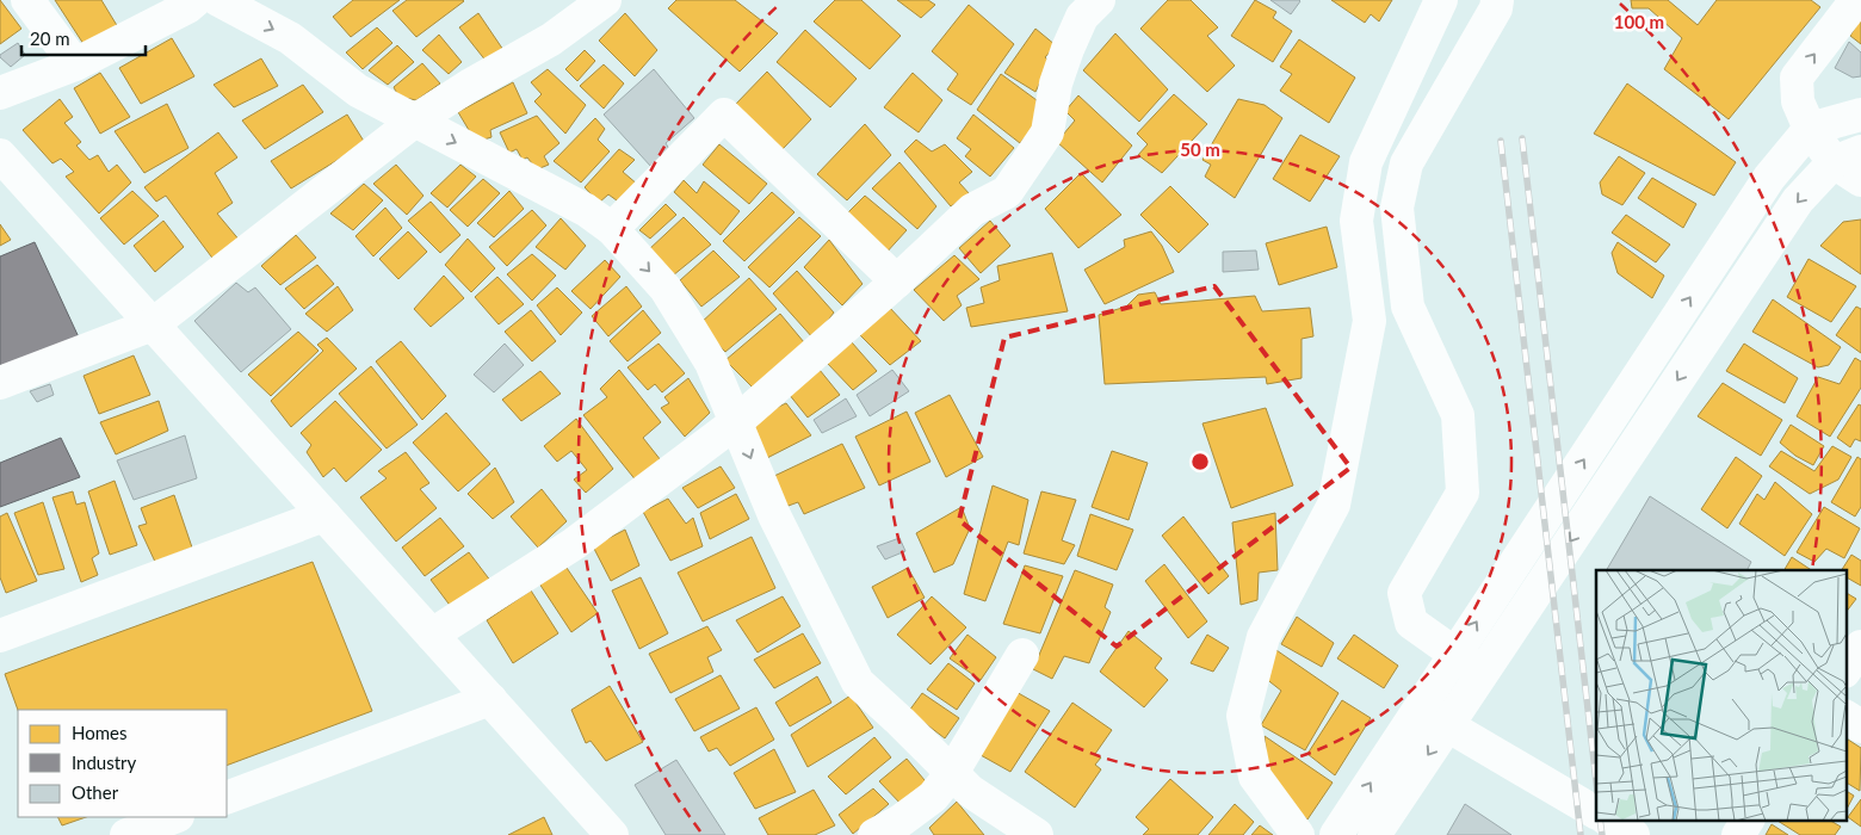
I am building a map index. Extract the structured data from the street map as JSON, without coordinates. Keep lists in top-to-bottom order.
{
  "legend": ["Homes", "Industry", "Other"],
  "scale_bar": "20 m",
  "rings": ["100 m", "50 m"]
}
